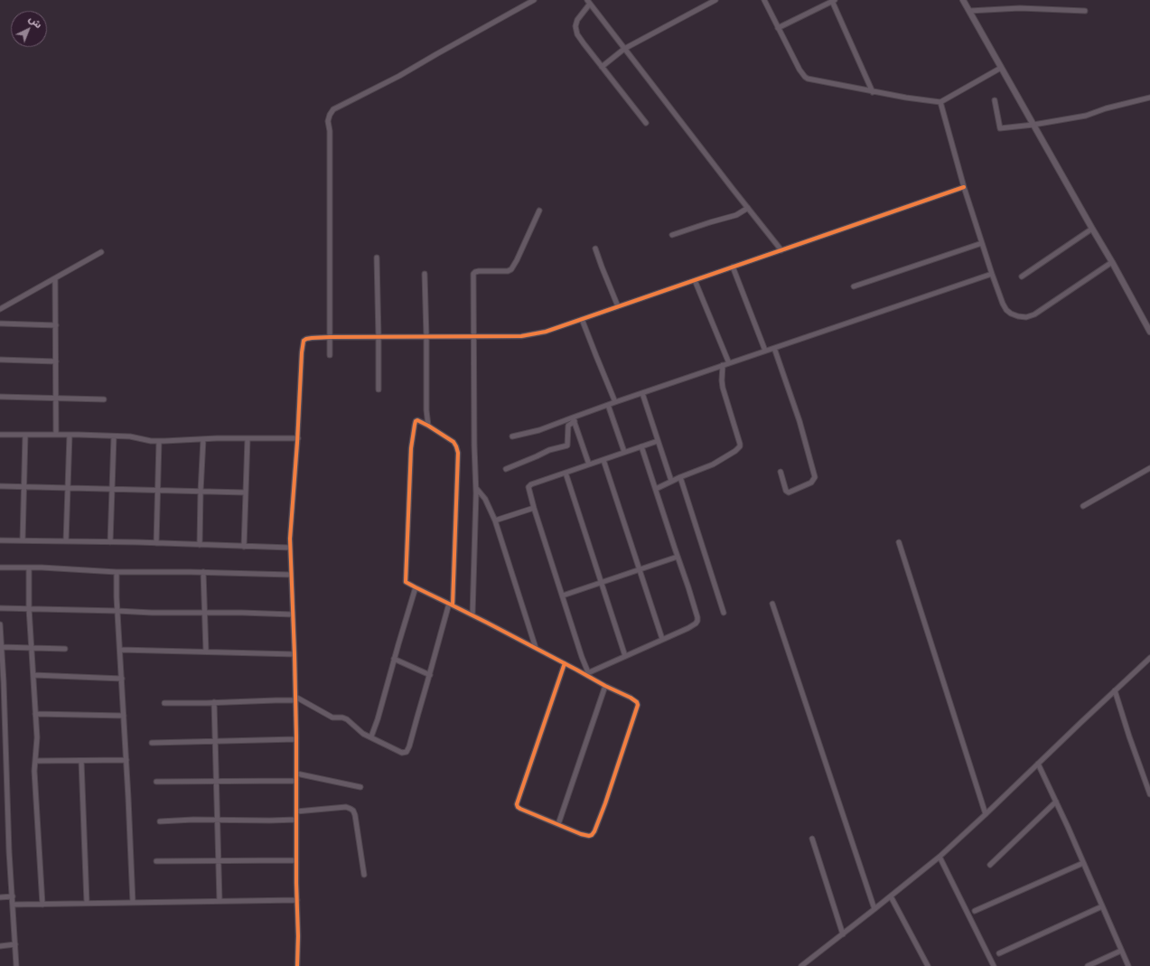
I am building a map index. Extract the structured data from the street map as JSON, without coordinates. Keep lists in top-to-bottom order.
{
  "north": "top right"
}
